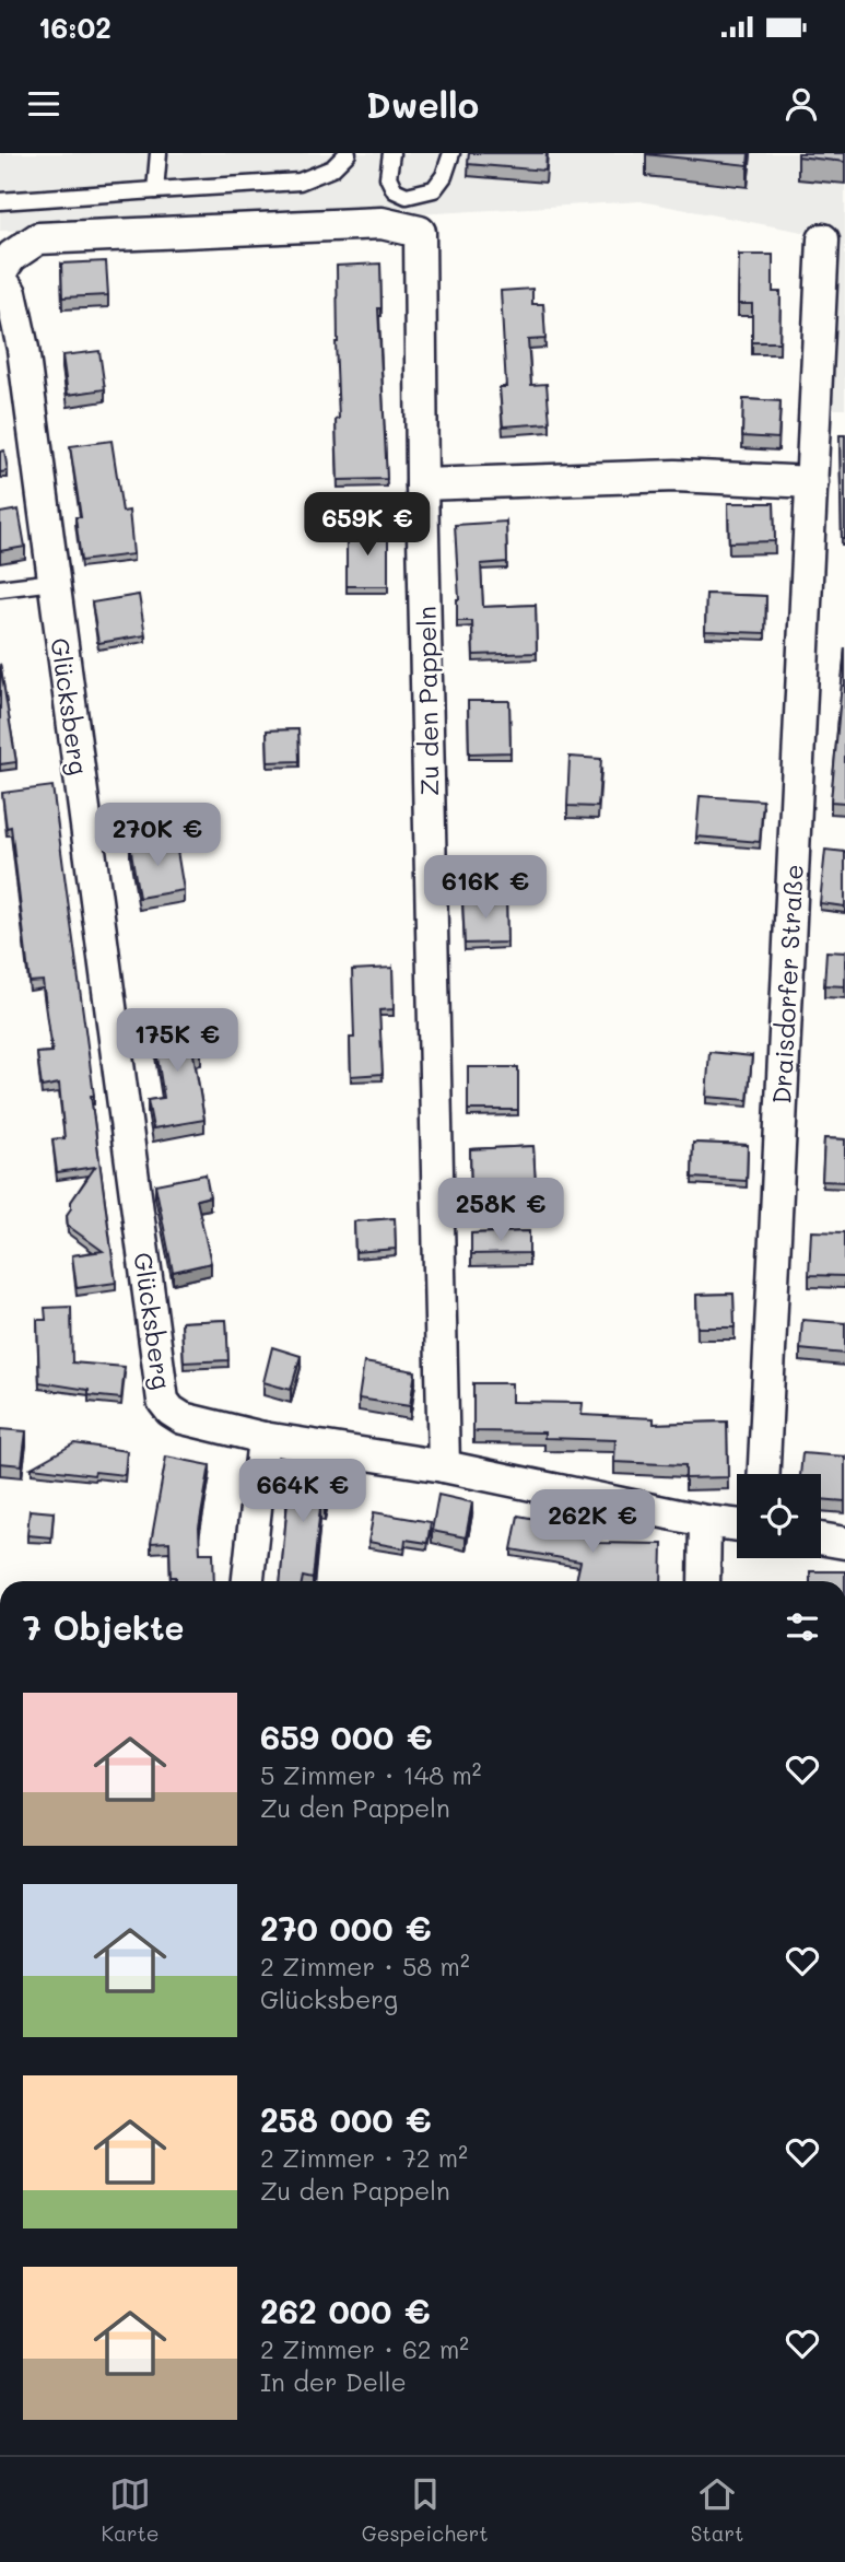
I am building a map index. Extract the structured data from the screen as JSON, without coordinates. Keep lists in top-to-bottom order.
{
  "streets": {
    "street": ["Zu den Pappeln", "Glücksberg", "Draisdorfer Straße"]
  },
  "crossings": [
    ["Zu den Pappeln", "Glücksberg"]
  ],
  "page": {
    "status": "16:02",
    "header": "Dwello",
    "price": [
      "659K €",
      "270K €",
      "616K €",
      "175K €",
      "258K €",
      "664K €",
      "262K €"
    ],
    "heading": "7 Objekte",
    "list": [
      {
        "name": "659 000 €",
        "note": "5 Zimmer · 148 m² · Zu den Pappeln"
      },
      {
        "name": "270 000 €",
        "note": "2 Zimmer · 58 m² · Glücksberg"
      },
      {
        "name": "258 000 €",
        "note": "2 Zimmer · 72 m² · Zu den Pappeln"
      },
      {
        "name": "262 000 €",
        "note": "2 Zimmer · 62 m² · In der Delle"
      }
    ],
    "tabs": ["Karte", "Gespeichert", "Start"]
  }
}
